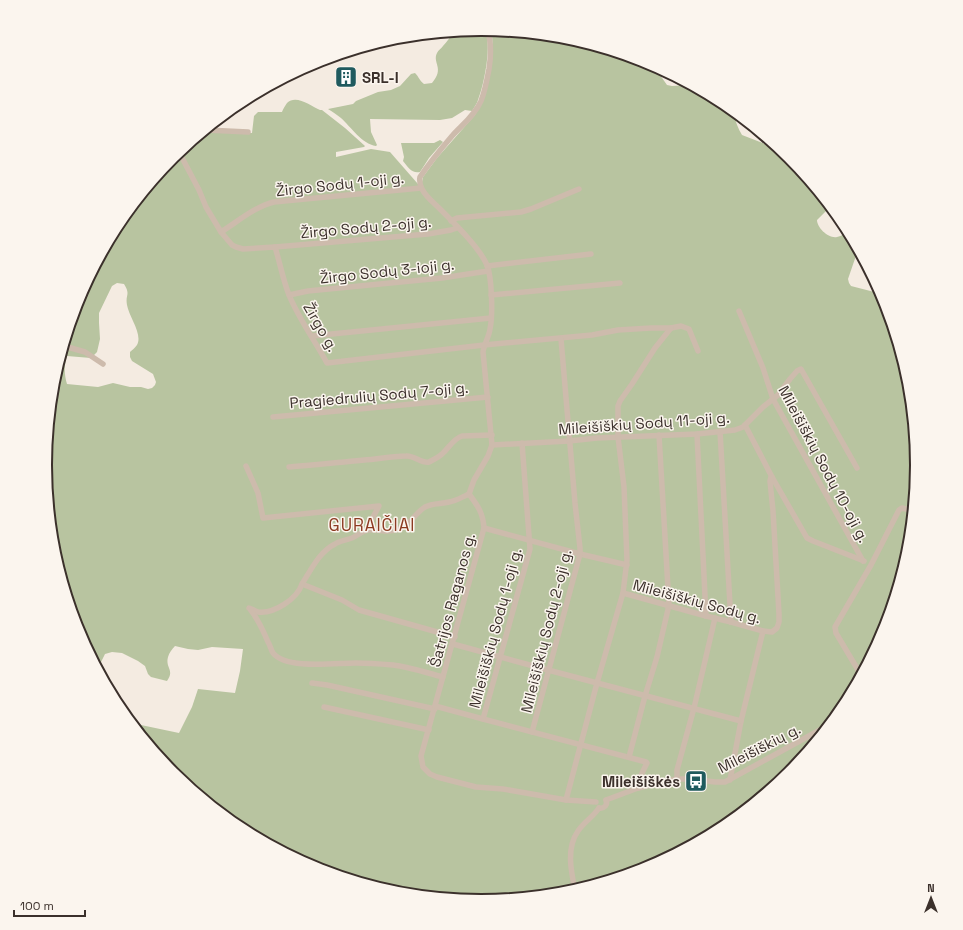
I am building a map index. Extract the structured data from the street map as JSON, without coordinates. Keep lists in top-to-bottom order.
{
  "streets": {
    "street": [
      "Žirgo Sodų 1-oji g.",
      "Žirgo Sodų 2-oji g.",
      "Žirgo Sodų 3-ioji g.",
      "Žirgo g.",
      "Pragiedrulių Sodų 7-oji g.",
      "Mileišiškių Sodų 11-oji g.",
      "Mileišiškių Sodų 10-oji g.",
      "Šatrijos Raganos g.",
      "Mileišiškių Sodų g.",
      "Mileišiškių Sodų 1-oji g.",
      "Mileišiškių Sodų 2-oji g.",
      "Mileišiškių g."
    ]
  },
  "crossings": [
    ["Žirgo Sodų 2-oji g.", "Žirgo g."],
    ["Žirgo Sodų 3-ioji g.", "Žirgo g."],
    ["Mileišiškių Sodų 11-oji g.", "Mileišiškių Sodų 10-oji g."],
    ["Mileišiškių Sodų 11-oji g.", "Mileišiškių Sodų 1-oji g."],
    ["Mileišiškių Sodų 11-oji g.", "Mileišiškių Sodų 2-oji g."],
    ["Šatrijos Raganos g.", "Mileišiškių Sodų g."],
    ["Šatrijos Raganos g.", "Mileišiškių g."],
    ["Mileišiškių Sodų g.", "Mileišiškių Sodų 1-oji g."],
    ["Mileišiškių Sodų 1-oji g.", "Mileišiškių Sodų 2-oji g."],
    ["Mileišiškių Sodų 1-oji g.", "Mileišiškių g."]
  ],
  "districts": ["GURAIČIAI"],
  "places": {
    "building": ["SRL-I"],
    "bus stop": ["Mileišiškės"]
  },
  "scale_bar": "100 m",
  "north": "top"
}
